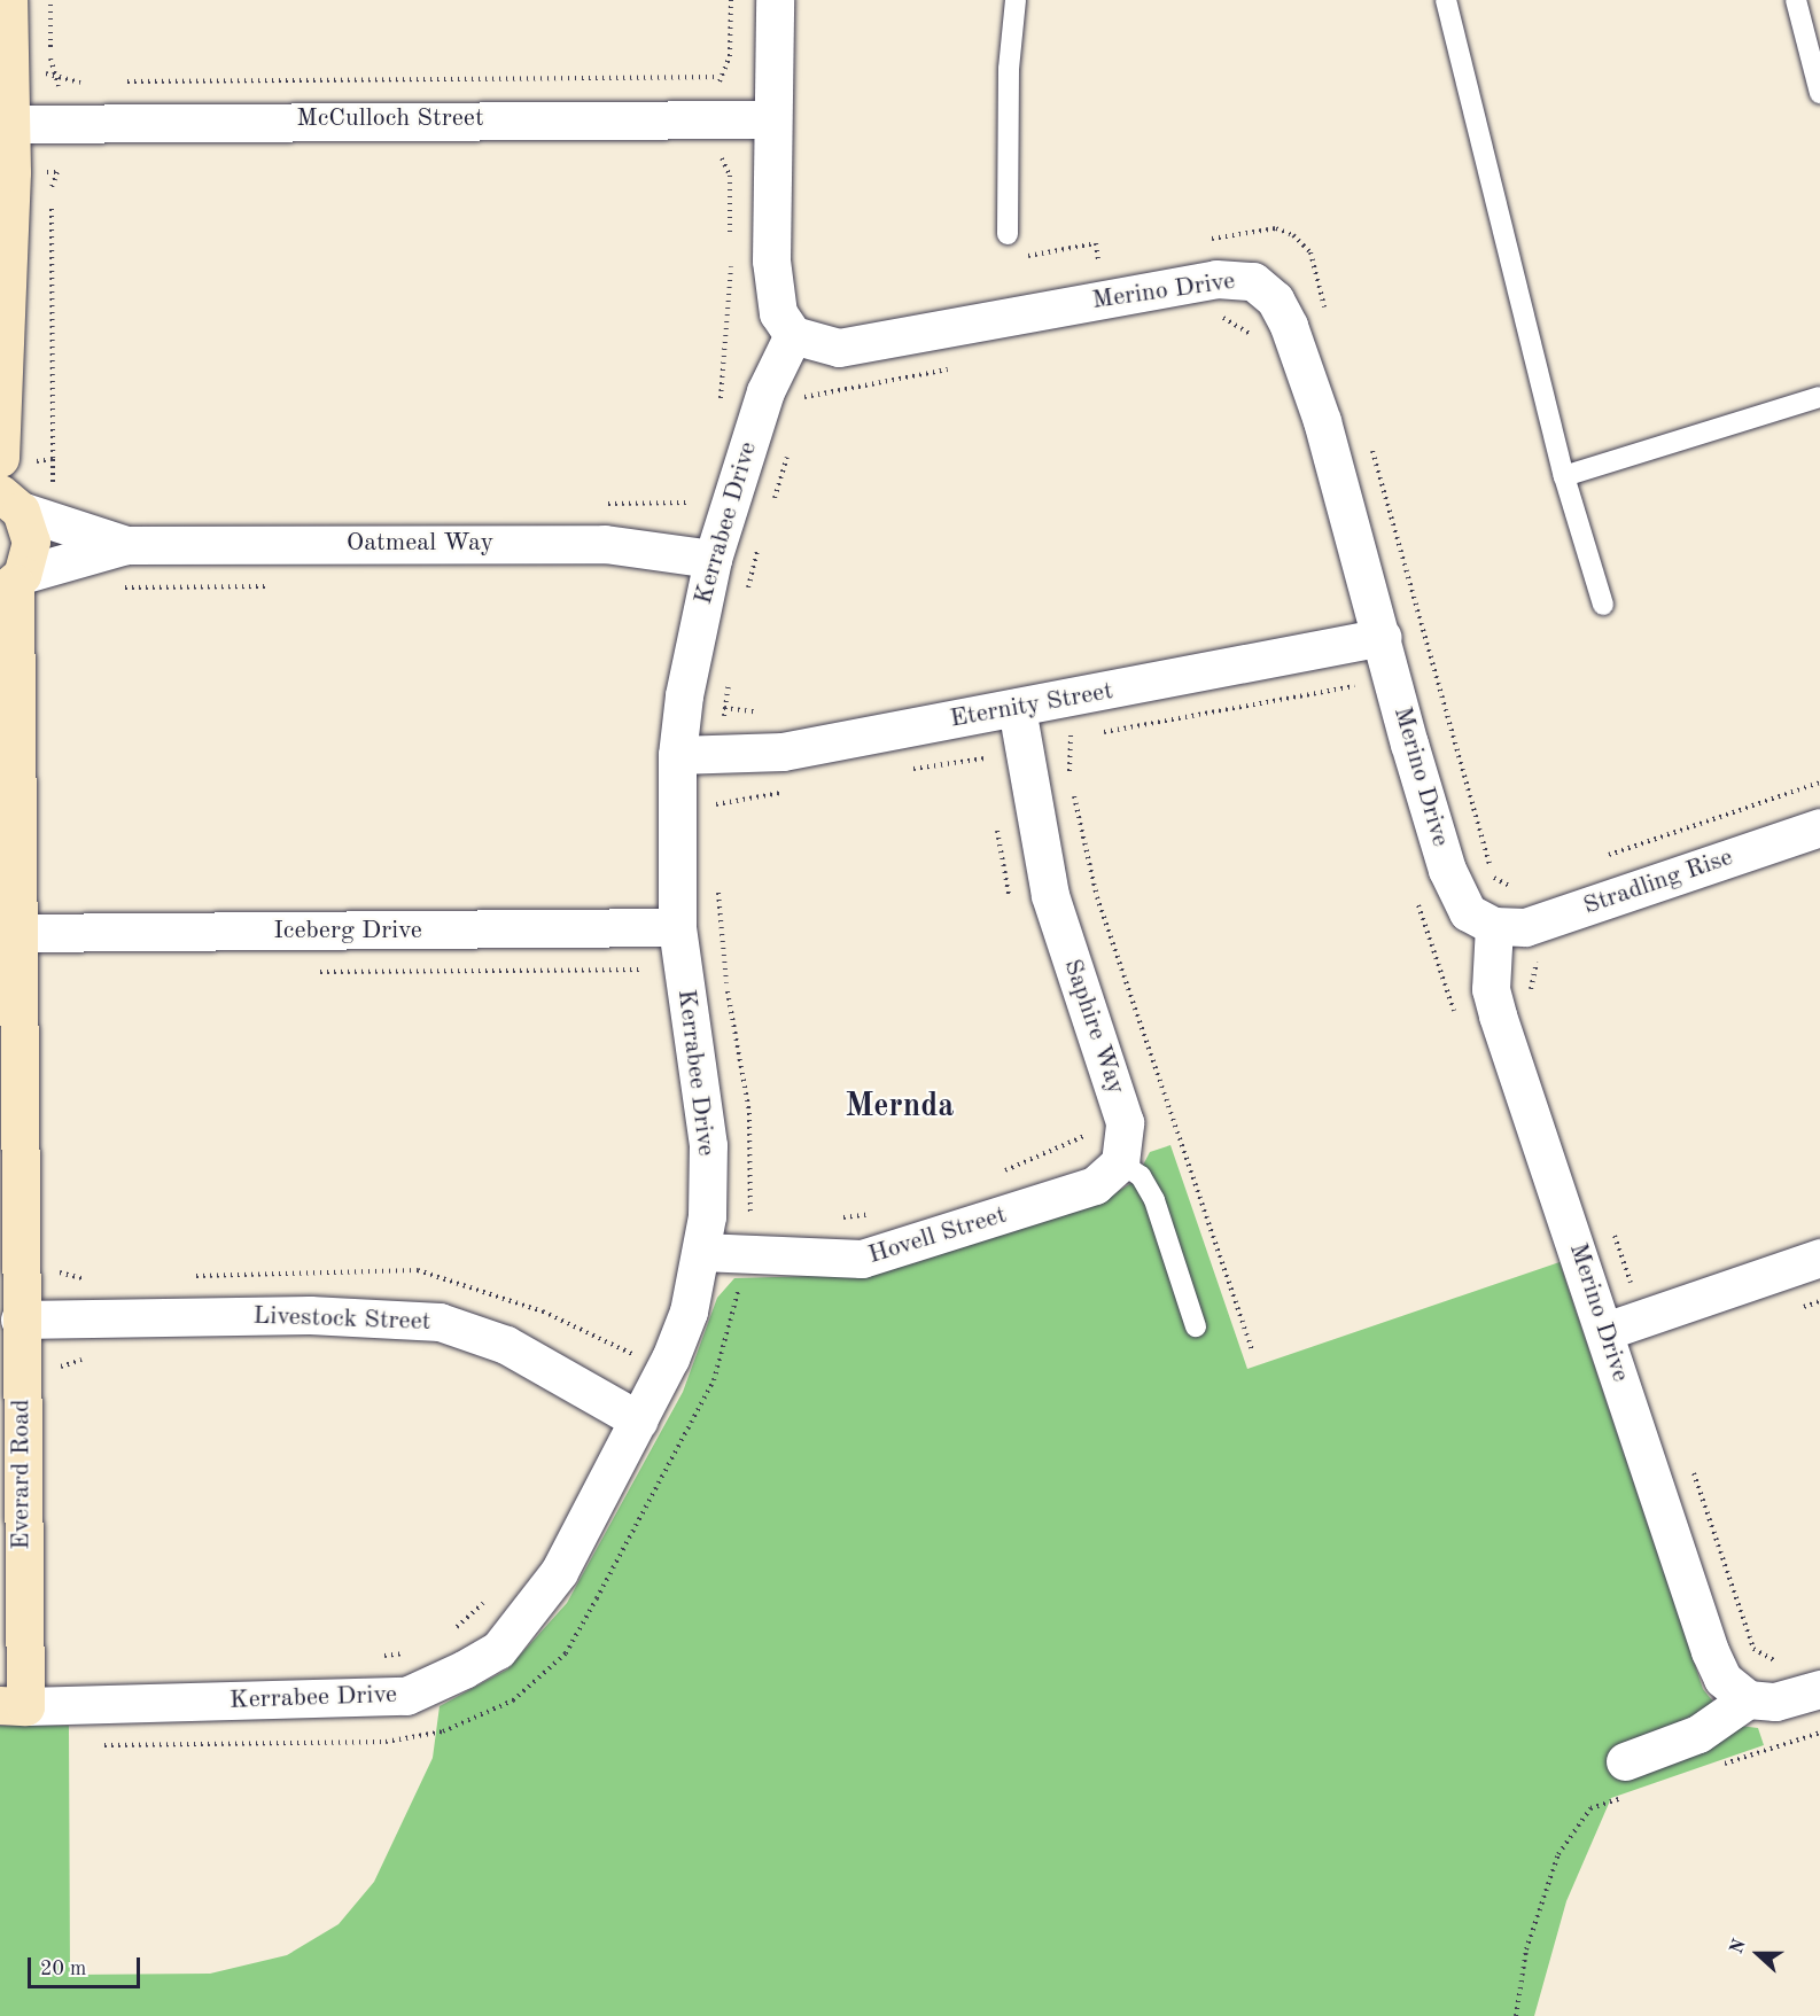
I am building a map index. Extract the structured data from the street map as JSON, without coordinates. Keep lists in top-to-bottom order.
{
  "streets": {
    "street": [
      "McCulloch Street",
      "Merino Drive",
      "Kerrabee Drive",
      "Oatmeal Way",
      "Eternity Street",
      "Stradling Rise",
      "Iceberg Drive",
      "Saphire Way",
      "Hovell Street",
      "Livestock Street",
      "Everard Road"
    ]
  },
  "crossings": [
    ["Merino Drive", "Kerrabee Drive"],
    ["Merino Drive", "Eternity Street"],
    ["Merino Drive", "Stradling Rise"],
    ["Kerrabee Drive", "Oatmeal Way"],
    ["Kerrabee Drive", "Eternity Street"],
    ["Kerrabee Drive", "Iceberg Drive"],
    ["Kerrabee Drive", "Hovell Street"],
    ["Kerrabee Drive", "Livestock Street"],
    ["Kerrabee Drive", "Everard Road"],
    ["Oatmeal Way", "Everard Road"],
    ["Eternity Street", "Saphire Way"],
    ["Iceberg Drive", "Everard Road"],
    ["Saphire Way", "Hovell Street"],
    ["Livestock Street", "Everard Road"]
  ],
  "districts": ["Mernda"],
  "scale_bar": "20 m",
  "north": "left"
}
